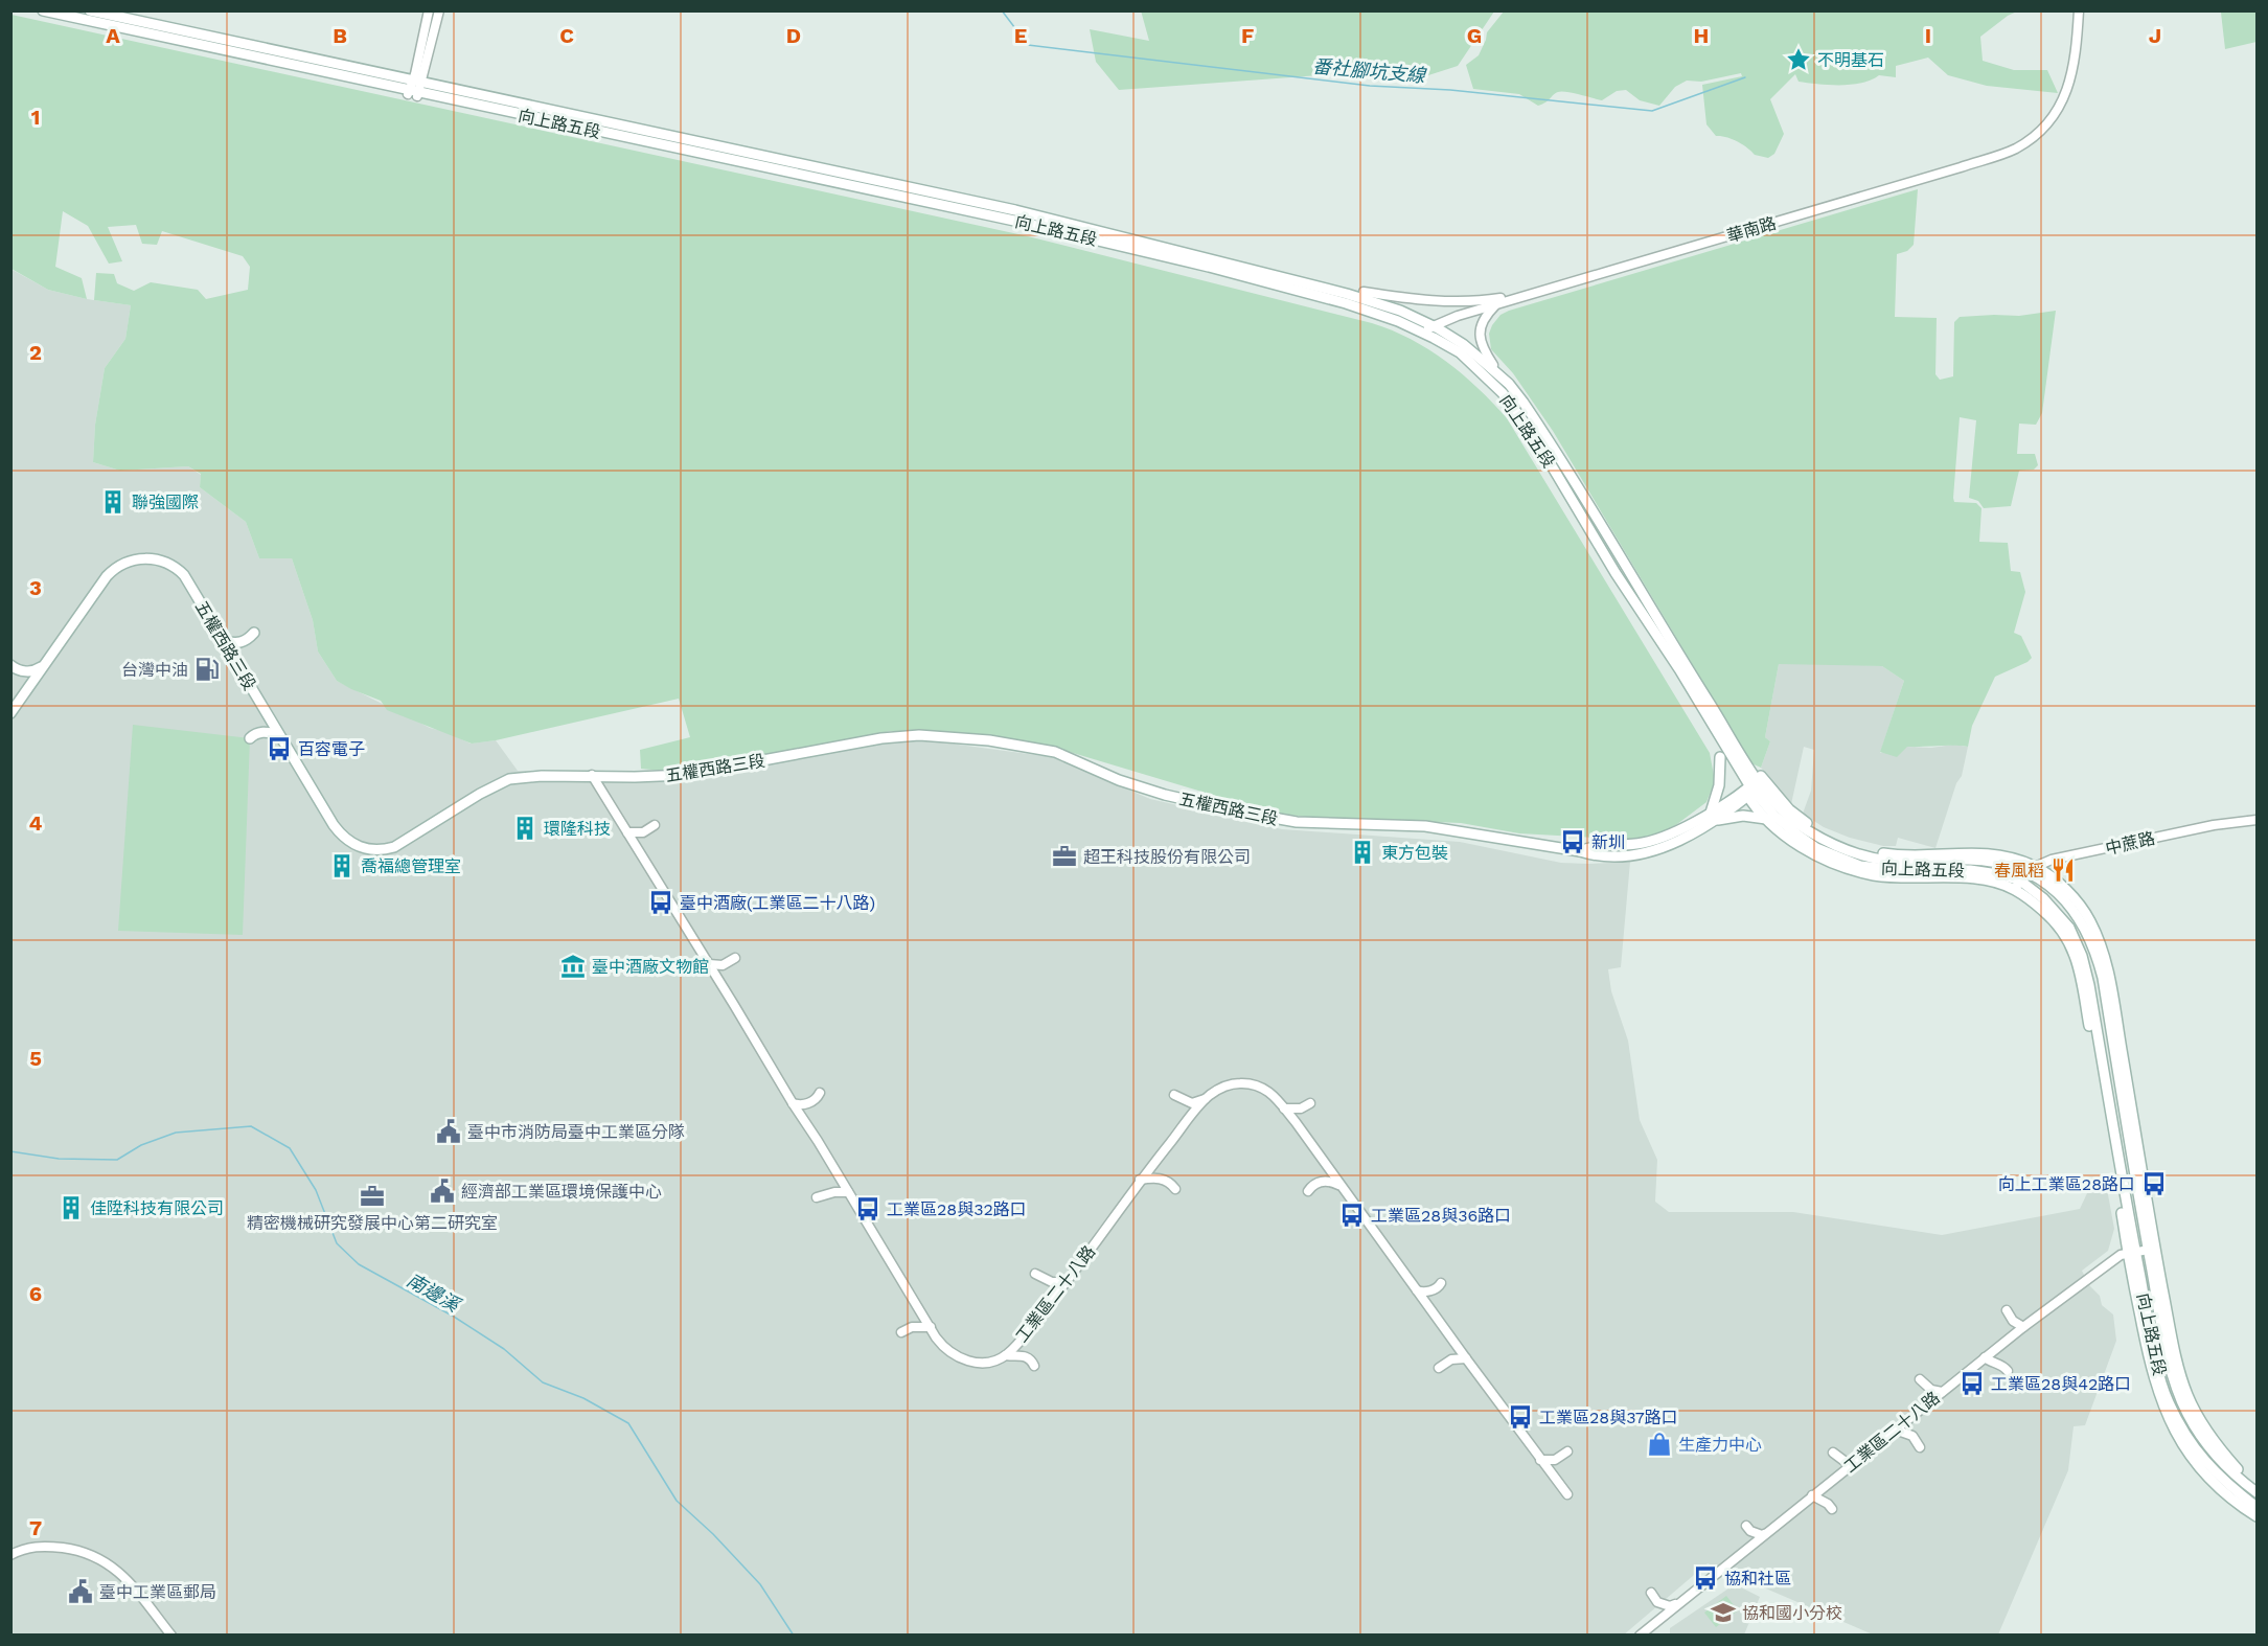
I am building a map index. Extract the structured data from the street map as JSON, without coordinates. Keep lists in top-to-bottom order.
{
  "streets": {
    "main road": ["向上路五段", "五權西路三段"],
    "street": ["華南路", "中蔗路", "工業區二十八路"]
  },
  "crossings": [
    ["向上路五段", "華南路"],
    ["向上路五段", "五權西路三段"],
    ["向上路五段", "中蔗路"],
    ["向上路五段", "工業區二十八路"],
    ["五權西路三段", "工業區二十八路"]
  ],
  "water": ["番社腳坑支線", "南邊溪"],
  "places": {
    "place": ["不明基石"],
    "building": [
      "聯強國際",
      "環隆科技",
      "東方包裝",
      "喬福總管理室",
      "佳陞科技有限公司"
    ],
    "fuel station": ["台灣中油"],
    "bus stop": [
      "百容電子",
      "新圳",
      "臺中酒廠(工業區二十八路)",
      "向上工業區28路口",
      "工業區28與32路口",
      "工業區28與36路口",
      "工業區28與42路口",
      "工業區28與37路口",
      "協和社區"
    ],
    "office": ["超王科技股份有限公司", "精密機械研究發展中心第二研究室"],
    "restaurant": ["春風稻"],
    "museum": ["臺中酒廠文物館"],
    "public building": ["臺中市消防局臺中工業區分隊", "經濟部工業區環境保護中心", "臺中工業區郵局"],
    "shop": ["生產力中心"],
    "school or university": ["協和國小分校"]
  },
  "grid": {
    "columns": [
      "A",
      "B",
      "C",
      "D",
      "E",
      "F",
      "G",
      "H",
      "I",
      "J"
    ],
    "rows": [
      "1",
      "2",
      "3",
      "4",
      "5",
      "6",
      "7"
    ]
  }
}
